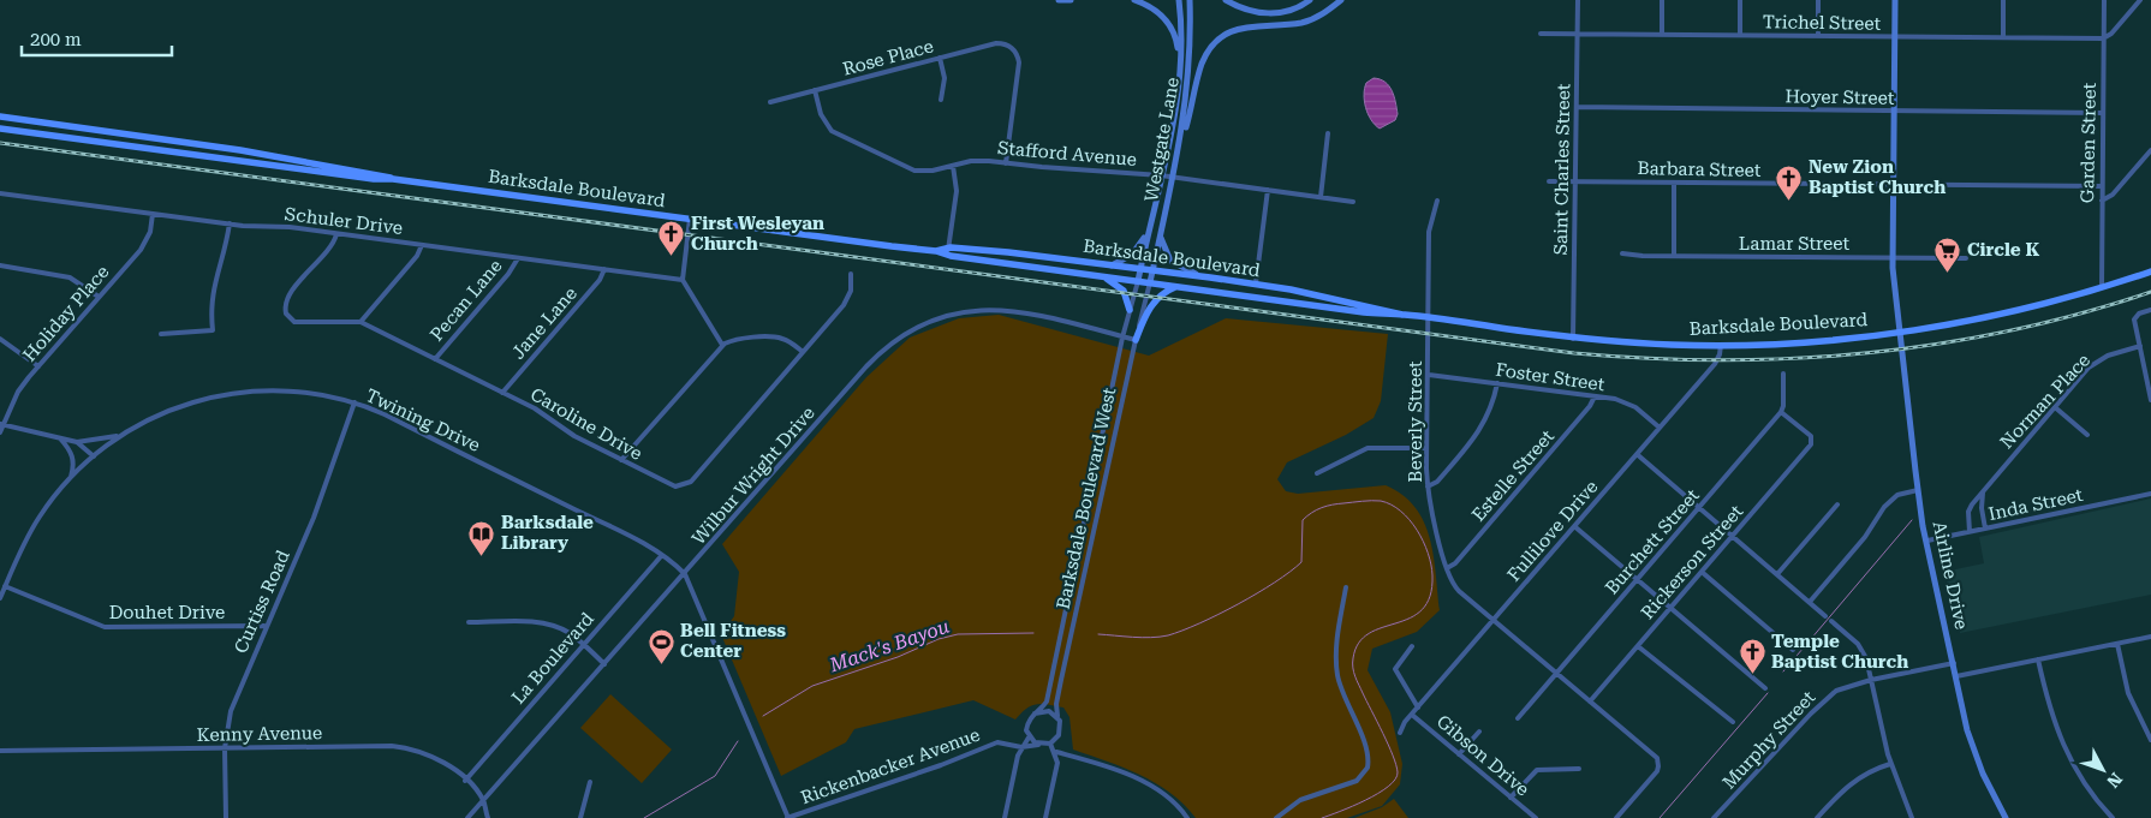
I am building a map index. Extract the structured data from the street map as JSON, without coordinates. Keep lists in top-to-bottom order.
{
  "streets": {
    "main road": ["Westgate Lane", "Barksdale Boulevard", "Airline Drive"],
    "street": [
      "Trichel Street",
      "Rose Place",
      "Hoyer Street",
      "Garden Street",
      "Stafford Avenue",
      "Saint Charles Street",
      "Barbara Street",
      "Schuler Drive",
      "Lamar Street",
      "Pecan Lane",
      "Holiday Place",
      "Jane Lane",
      "Foster Street",
      "Norman Place",
      "Twining Drive",
      "Beverly Street",
      "Caroline Drive",
      "Wilbur Wright Drive",
      "Estelle Street",
      "Barksdale Boulevard West",
      "Inda Street",
      "Fullilove Drive",
      "Burchett Street",
      "Rickerson Street",
      "Curtiss Road",
      "Douhet Drive",
      "La Boulevard",
      "Kenny Avenue",
      "Murphy Street",
      "Gibson Drive",
      "Rickenbacker Avenue"
    ]
  },
  "crossings": [
    ["Trichel Street", "Garden Street"],
    ["Trichel Street", "Saint Charles Street"],
    ["Trichel Street", "Airline Drive"],
    ["Rose Place", "Stafford Avenue"],
    ["Hoyer Street", "Garden Street"],
    ["Hoyer Street", "Saint Charles Street"],
    ["Hoyer Street", "Airline Drive"],
    ["Westgate Lane", "Stafford Avenue"],
    ["Westgate Lane", "Barksdale Boulevard"],
    ["Westgate Lane", "Barksdale Boulevard West"],
    ["Garden Street", "Barbara Street"],
    ["Garden Street", "Barksdale Boulevard"],
    ["Saint Charles Street", "Barbara Street"],
    ["Saint Charles Street", "Barksdale Boulevard"],
    ["Barbara Street", "Airline Drive"],
    ["Barksdale Boulevard", "Beverly Street"],
    ["Barksdale Boulevard", "Barksdale Boulevard West"],
    ["Barksdale Boulevard", "Fullilove Drive"],
    ["Barksdale Boulevard", "Airline Drive"],
    ["Schuler Drive", "Pecan Lane"],
    ["Schuler Drive", "Holiday Place"],
    ["Schuler Drive", "Jane Lane"],
    ["Schuler Drive", "Caroline Drive"],
    ["Lamar Street", "Airline Drive"],
    ["Pecan Lane", "Caroline Drive"],
    ["Jane Lane", "Caroline Drive"],
    ["Foster Street", "Beverly Street"],
    ["Foster Street", "Estelle Street"],
    ["Foster Street", "Fullilove Drive"],
    ["Norman Place", "Inda Street"],
    ["Twining Drive", "Wilbur Wright Drive"],
    ["Twining Drive", "Curtiss Road"],
    ["Twining Drive", "Douhet Drive"],
    ["Twining Drive", "La Boulevard"],
    ["Beverly Street", "Estelle Street"],
    ["Beverly Street", "Fullilove Drive"],
    ["Beverly Street", "Burchett Street"],
    ["Beverly Street", "Rickerson Street"],
    ["Wilbur Wright Drive", "Barksdale Boulevard West"],
    ["Wilbur Wright Drive", "Kenny Avenue"],
    ["Barksdale Boulevard West", "Rickenbacker Avenue"],
    ["Inda Street", "Airline Drive"],
    ["Fullilove Drive", "Gibson Drive"],
    ["Burchett Street", "Rickerson Street"],
    ["Airline Drive", "Murphy Street"],
    ["Curtiss Road", "Douhet Drive"],
    ["Curtiss Road", "Kenny Avenue"],
    ["La Boulevard", "Kenny Avenue"]
  ],
  "water": ["Mack's Bayou"],
  "places": {
    "church": ["New Zion Baptist Church", "First Wesleyan Church", "Temple Baptist Church"],
    "supermarket": ["Circle K"],
    "library": ["Barksdale Library"],
    "sports": ["Bell Fitness Center"]
  },
  "scale_bar": "200 m",
  "north": "bottom right"
}
